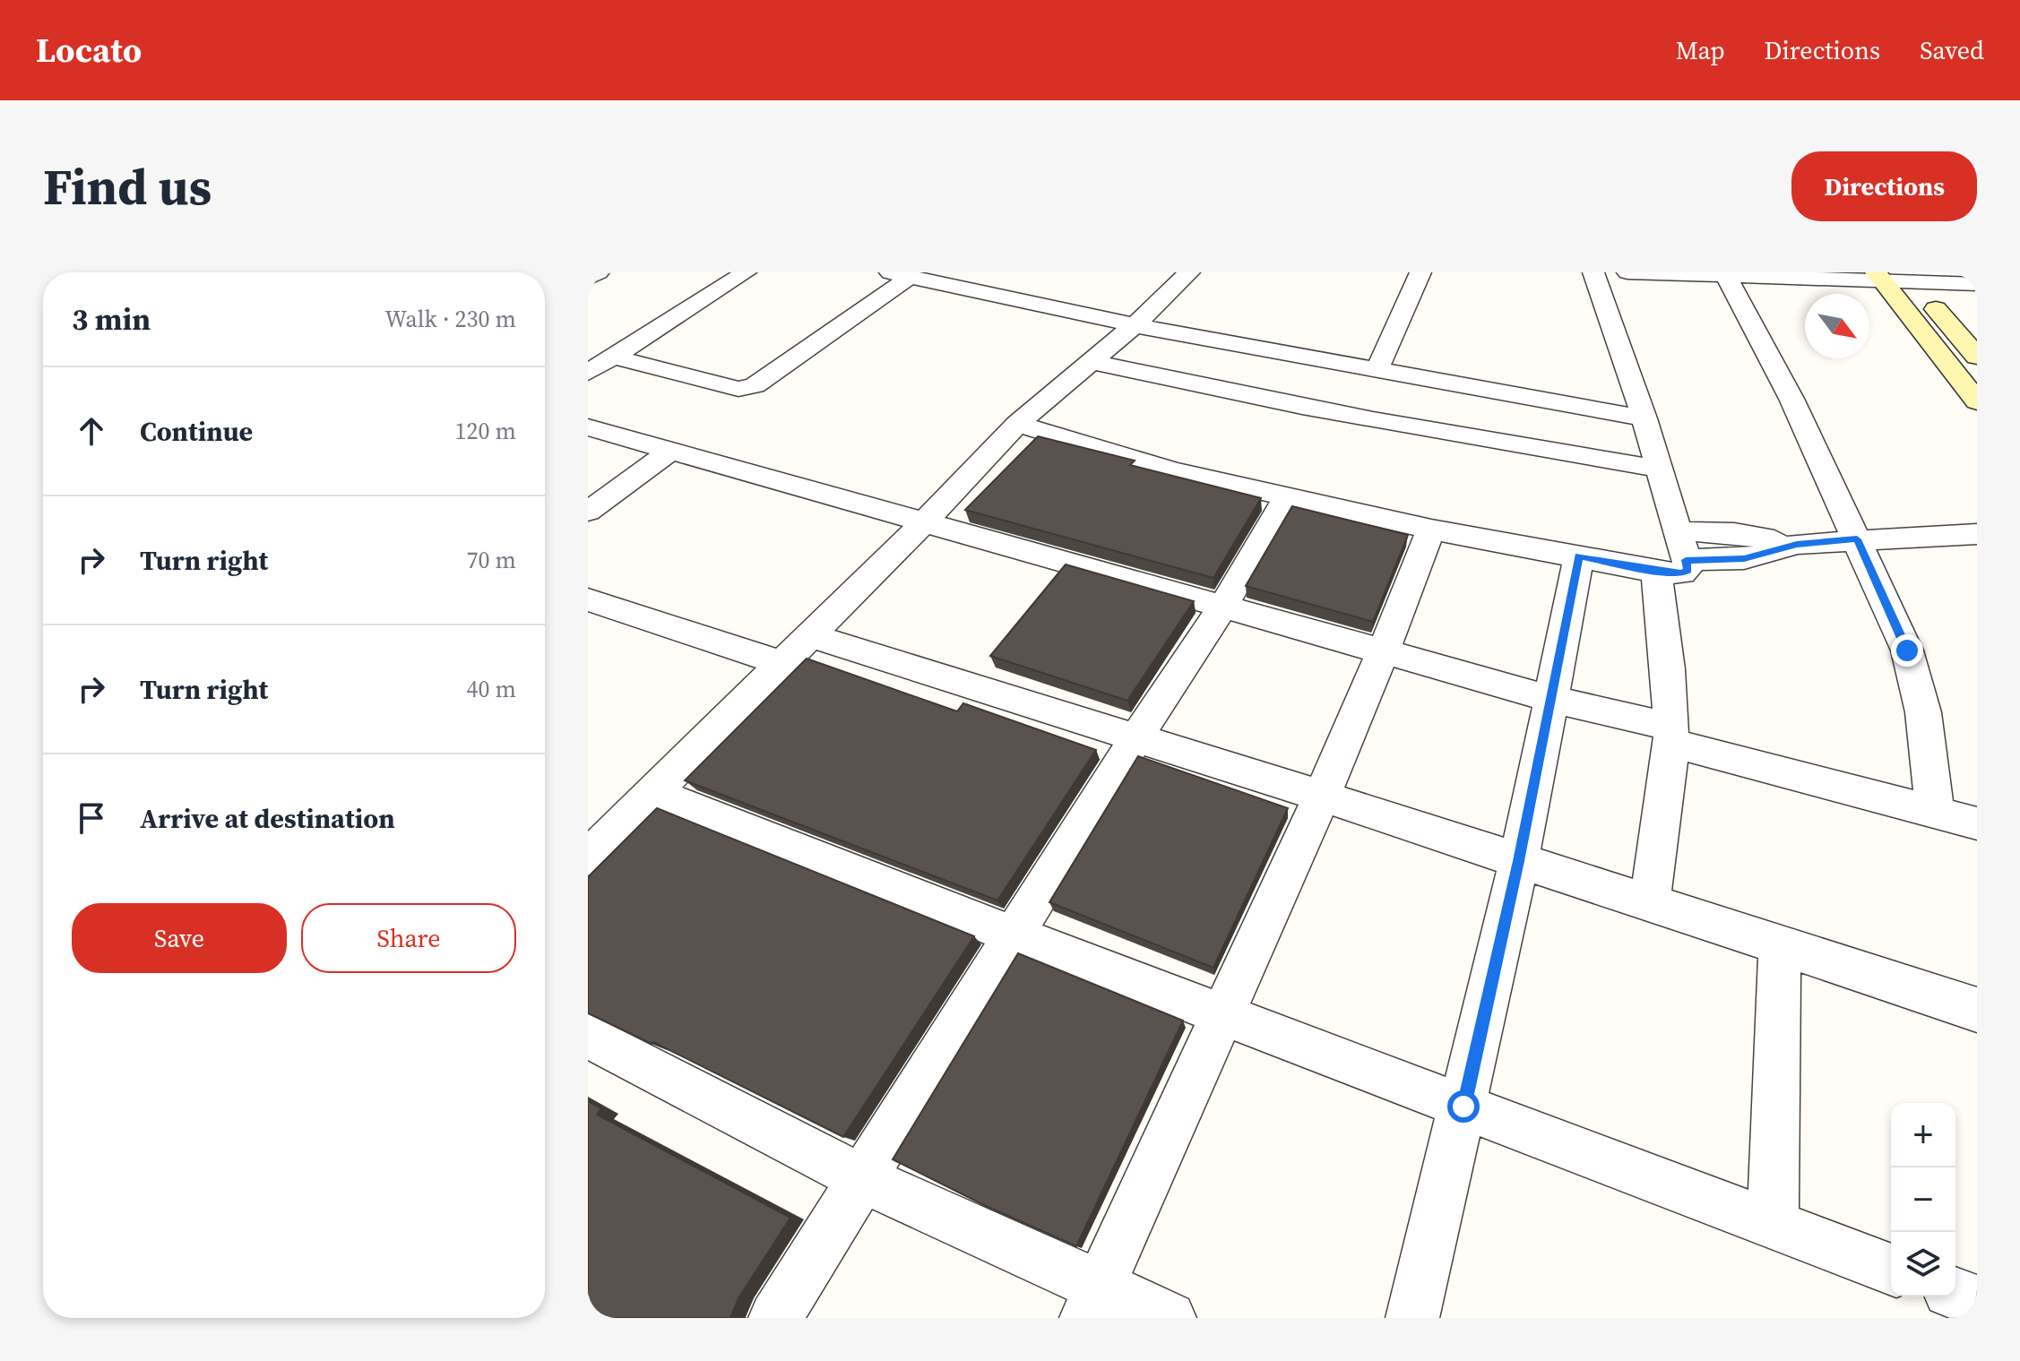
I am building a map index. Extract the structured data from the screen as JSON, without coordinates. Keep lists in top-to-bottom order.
{
  "north": "bottom right",
  "page": {
    "header": "Locato",
    "nav": ["Map", "Directions", "Saved"],
    "buttons": [
      "Directions",
      ["Save", "Share"]
    ],
    "title": "Find us",
    "heading": ["3 min", "Walk · 230 m"],
    "list": [
      ["Continue", "120 m"],
      ["Turn right", "70 m"],
      ["Turn right", "40 m"],
      "Arrive at destination"
    ],
    "map_buttons": ["+", "−"]
  }
}
